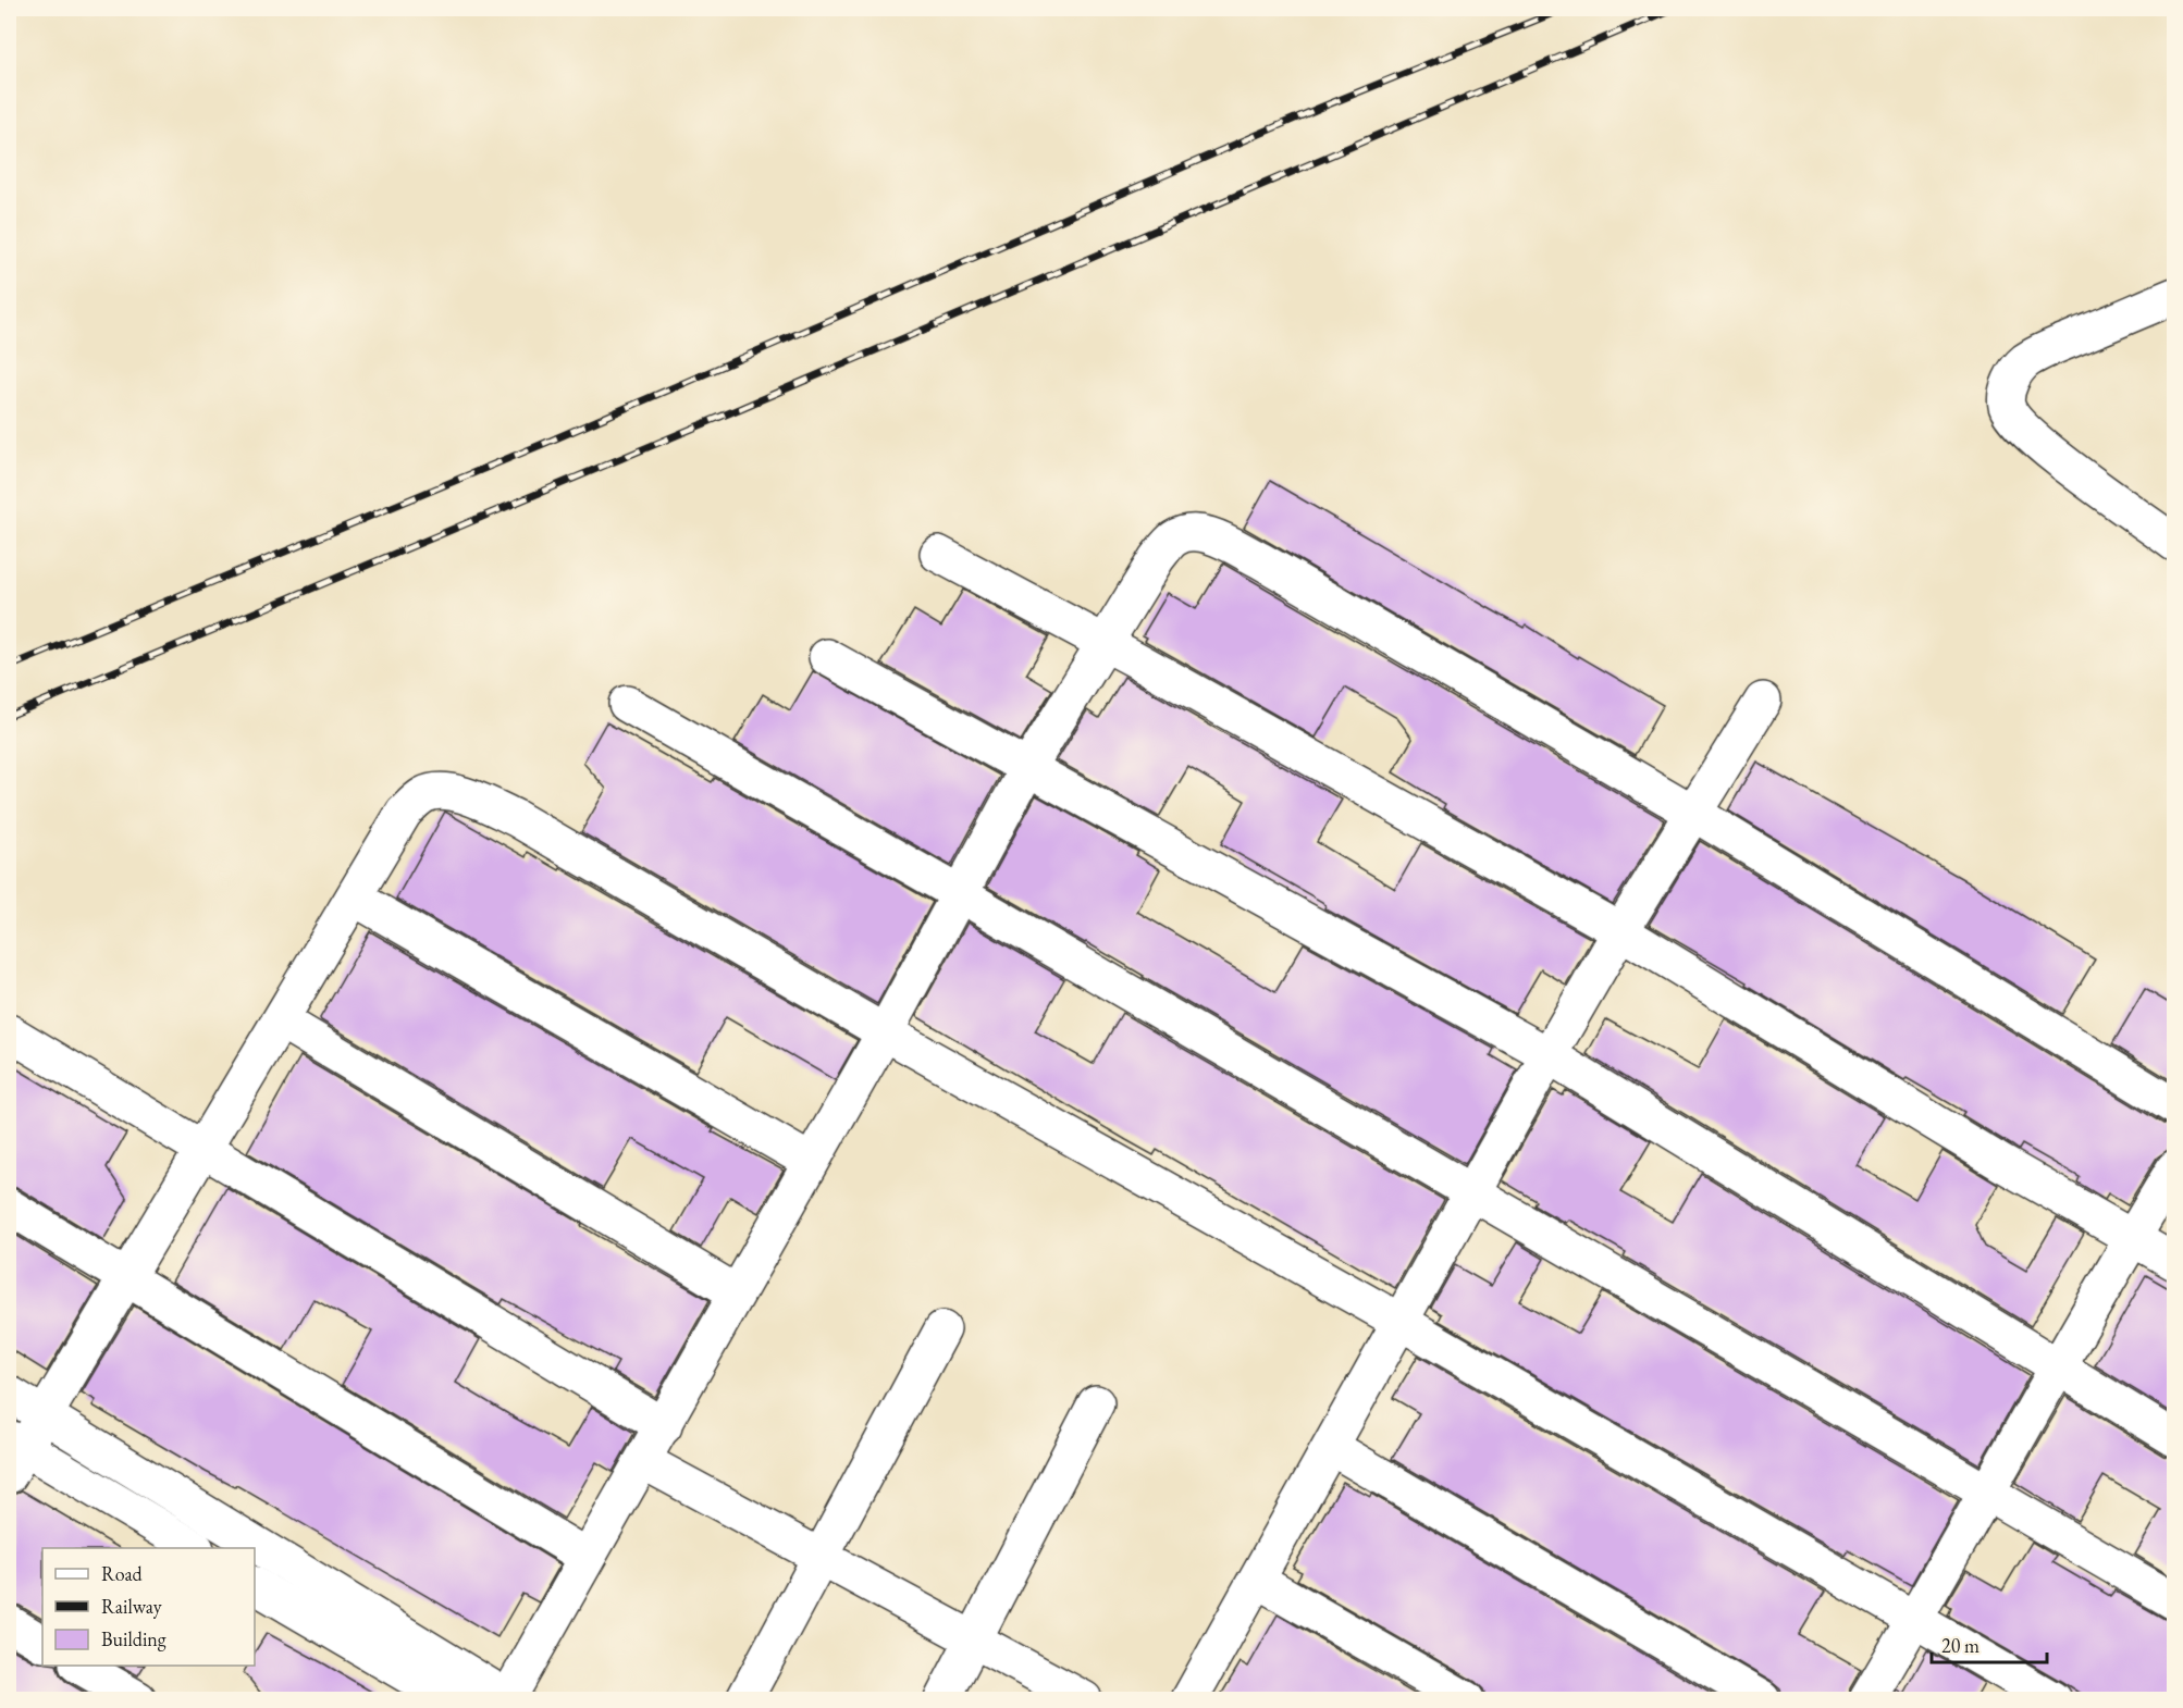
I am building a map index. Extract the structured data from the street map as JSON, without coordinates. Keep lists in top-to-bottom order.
{
  "legend": ["Road", "Railway", "Building"],
  "scale_bar": "20 m"
}
